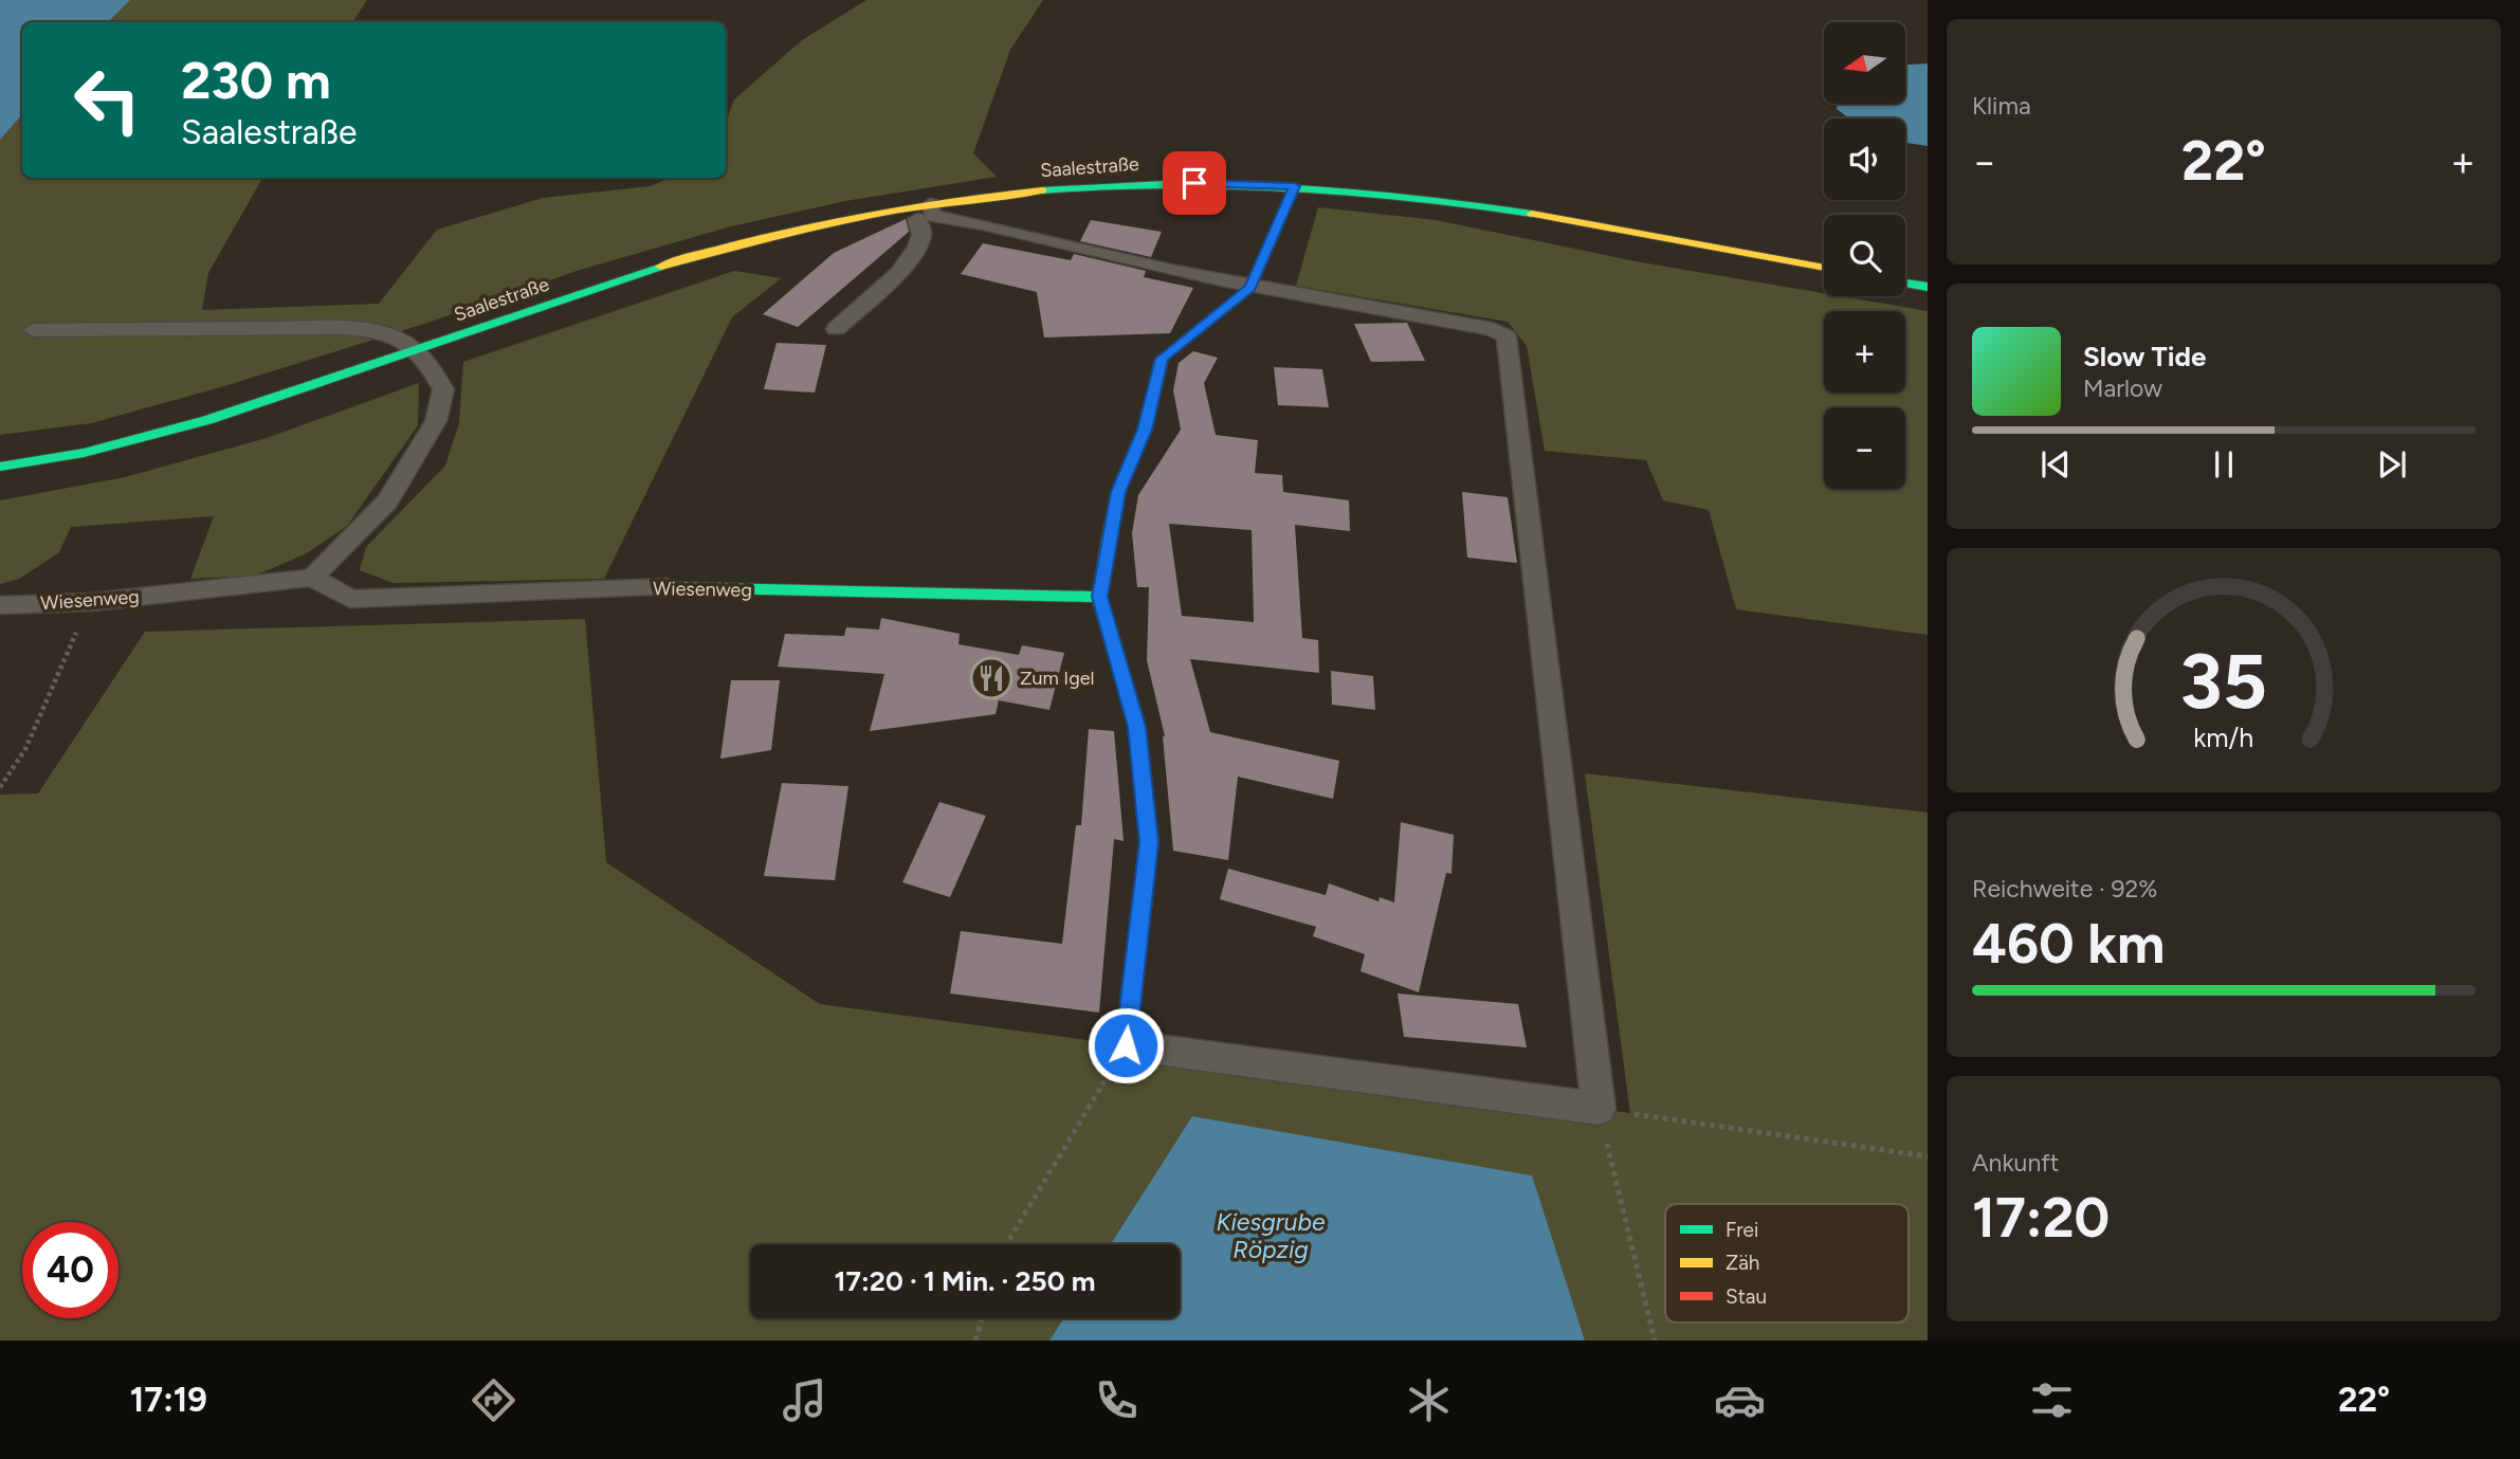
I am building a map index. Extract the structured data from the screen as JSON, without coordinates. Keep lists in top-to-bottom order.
{
  "streets": {
    "street": ["Saalestraße", "Wiesenweg"]
  },
  "water": ["Kiesgrube Röpzig"],
  "places": {
    "restaurant": ["Zum Igel"]
  },
  "legend": ["Frei", "Zäh", "Stau"],
  "north": "left",
  "page": {
    "tile": [
      "Klima",
      ["Reichweite · 92%", "460 km"],
      ["Ankunft", "17:20"]
    ],
    "map_buttons": ["+", "−"],
    "turn": ["230 m", "Saalestraße"],
    "heat": ["−", "22°", "+"],
    "song": ["Slow Tide", "Marlow"],
    "limit": "40",
    "trip": "17:20 · 1 Min. · 250 m",
    "tabs": ["17:19", "22°"],
    "gauge": ["35", "km/h"]
  }
}
